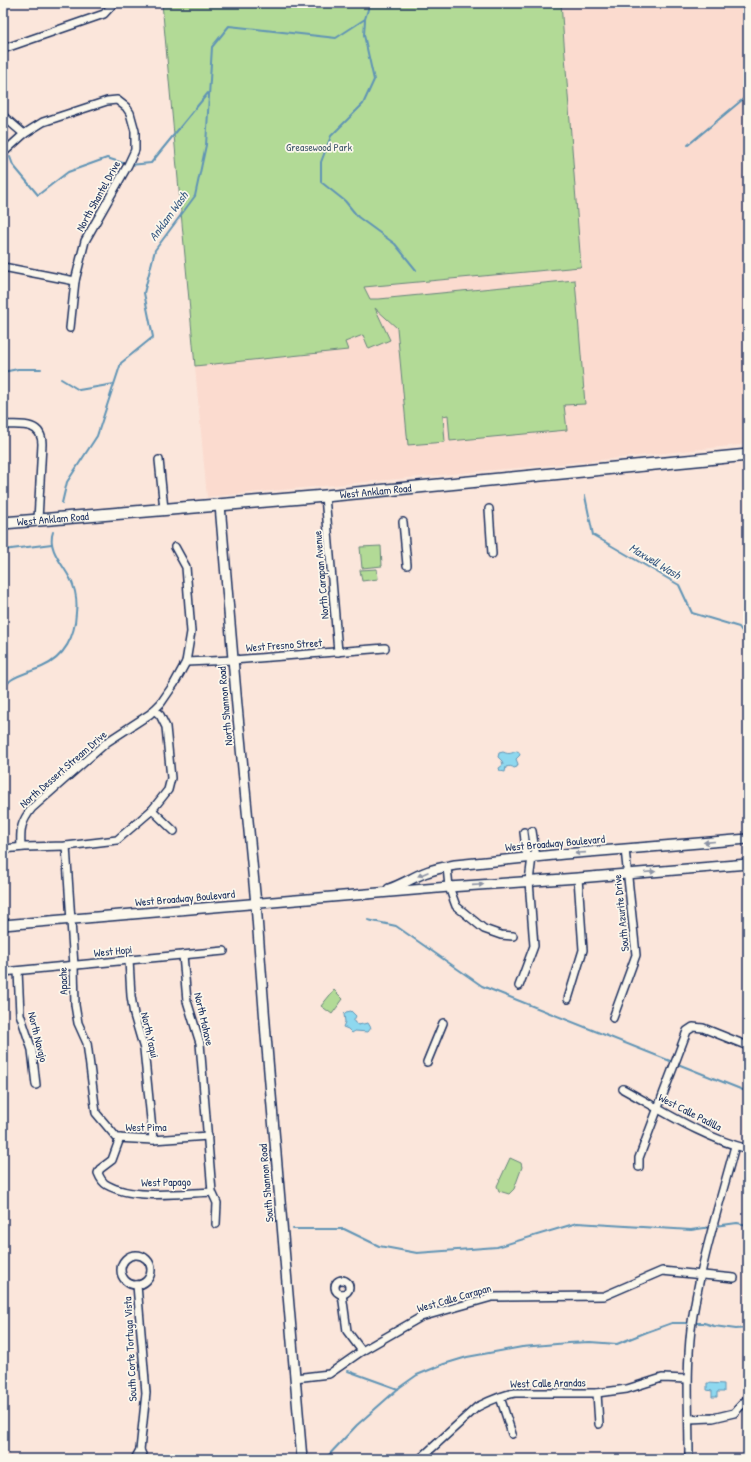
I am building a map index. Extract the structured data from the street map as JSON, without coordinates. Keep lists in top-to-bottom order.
{
  "streets": {
    "main road": ["West Anklam Road"],
    "street": [
      "North Shantel Drive",
      "North Carapan Avenue",
      "West Fresno Street",
      "North Shannon Road",
      "North Dessert Stream Drive",
      "West Broadway Boulevard",
      "South Azurite Drive",
      "West Hopi",
      "Apache",
      "North Mohave",
      "North Yaqui",
      "North Navajo",
      "West Calle Padilla",
      "West Pima",
      "West Papago",
      "South Shannon Road",
      "West Calle Carapan",
      "South Corte Tortuga Vista",
      "West Calle Arandas"
    ]
  },
  "crossings": [
    ["West Anklam Road", "North Carapan Avenue"],
    ["West Anklam Road", "North Shannon Road"],
    ["North Carapan Avenue", "West Fresno Street"],
    ["West Fresno Street", "North Shannon Road"],
    ["West Fresno Street", "North Dessert Stream Drive"],
    ["North Shannon Road", "West Broadway Boulevard"],
    ["North Shannon Road", "South Shannon Road"],
    ["West Broadway Boulevard", "South Azurite Drive"],
    ["West Broadway Boulevard", "Apache"],
    ["West Broadway Boulevard", "South Shannon Road"],
    ["West Hopi", "Apache"],
    ["West Hopi", "North Mohave"],
    ["West Hopi", "North Yaqui"],
    ["West Hopi", "North Navajo"],
    ["Apache", "West Pima"],
    ["North Mohave", "West Pima"],
    ["North Mohave", "West Papago"],
    ["North Yaqui", "West Pima"],
    ["West Pima", "West Papago"],
    ["South Shannon Road", "West Calle Carapan"]
  ],
  "water": ["Anklam Wash", "Maxwell Wash"],
  "parks": ["Greasewood Park"]
}
